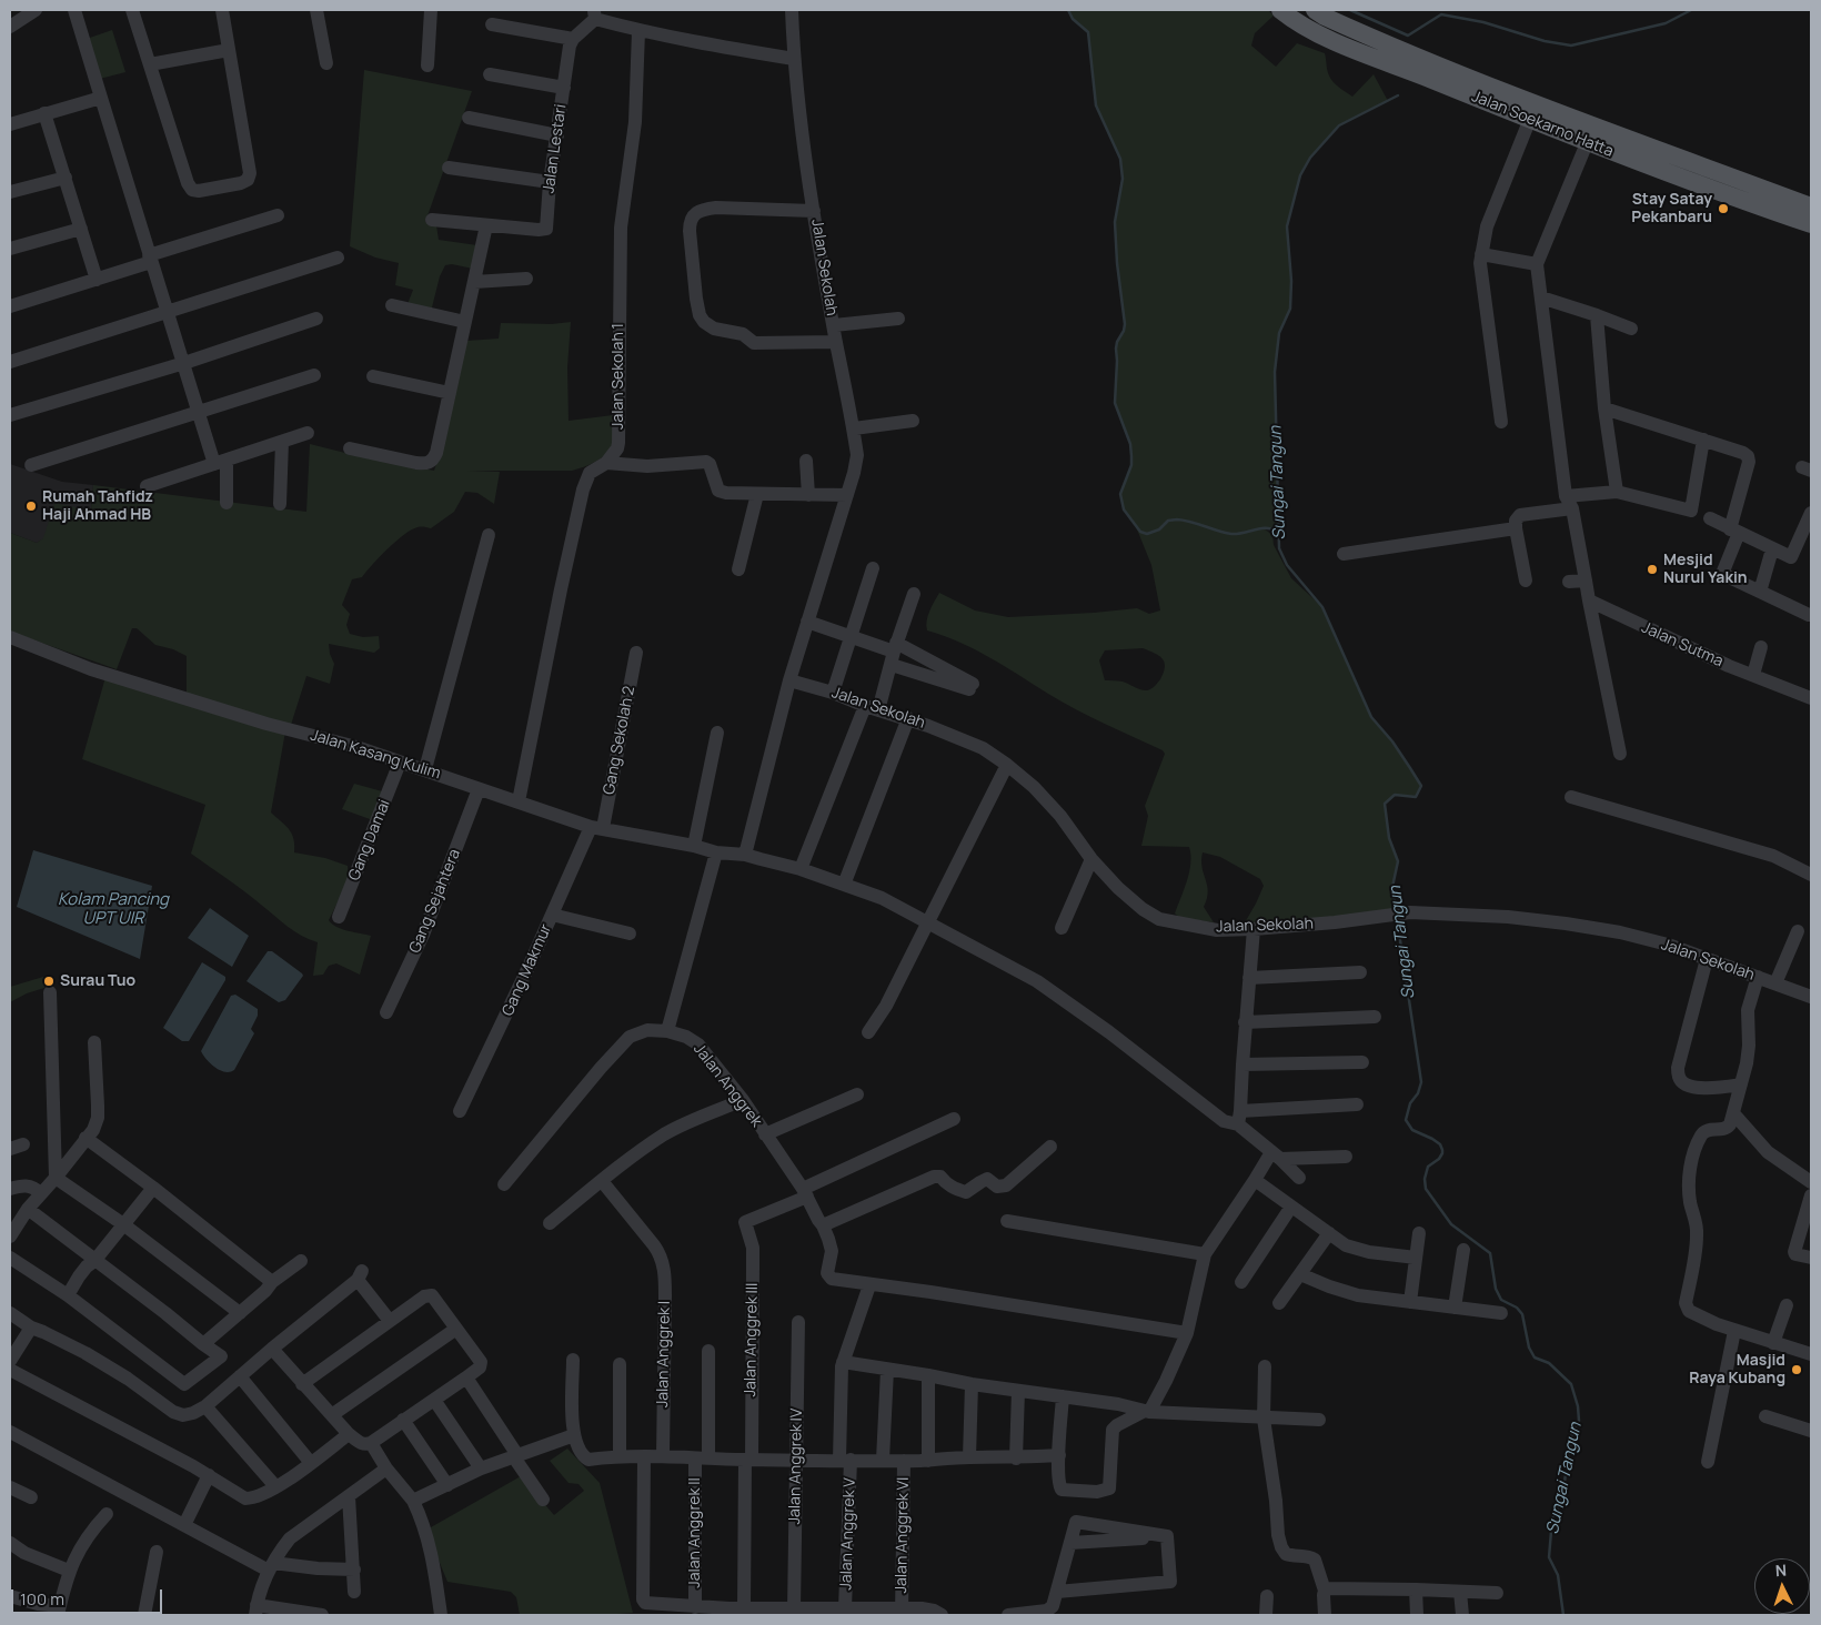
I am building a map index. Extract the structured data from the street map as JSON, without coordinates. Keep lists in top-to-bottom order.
{
  "streets": {
    "main road": ["Jalan Soekarno Hatta"],
    "street": [
      "Jalan Lestari",
      "Jalan Sekolah",
      "Jalan Sekolah 1",
      "Jalan Sutma",
      "Gang Sekolah 2",
      "Jalan Kasang Kulim",
      "Gang Damai",
      "Gang Sejahtera",
      "Gang Makmur",
      "Jalan Anggrek",
      "Jalan Anggrek III",
      "Jalan Anggrek I",
      "Jalan Anggrek IV",
      "Jalan Anggrek II",
      "Jalan Anggrek V",
      "Jalan Anggrek VI"
    ]
  },
  "crossings": [
    ["Jalan Sekolah", "Jalan Kasang Kulim"],
    ["Jalan Sekolah 1", "Jalan Kasang Kulim"],
    ["Gang Sekolah 2", "Jalan Kasang Kulim"],
    ["Gang Sekolah 2", "Gang Makmur"],
    ["Jalan Kasang Kulim", "Gang Damai"],
    ["Jalan Kasang Kulim", "Gang Sejahtera"],
    ["Jalan Kasang Kulim", "Gang Makmur"],
    ["Jalan Anggrek", "Jalan Anggrek III"],
    ["Jalan Anggrek", "Jalan Anggrek V"]
  ],
  "water": ["Sungai Tangun", "Kolam Pancing UPT UIR"],
  "places": [
    "Stay Satay Pekanbaru",
    "Rumah Tahfidz Haji Ahmad HB",
    "Mesjid Nurul Yakin",
    "Surau Tuo",
    "Masjid Raya Kubang"
  ],
  "scale_bar": "100 m",
  "north": "top"
}
